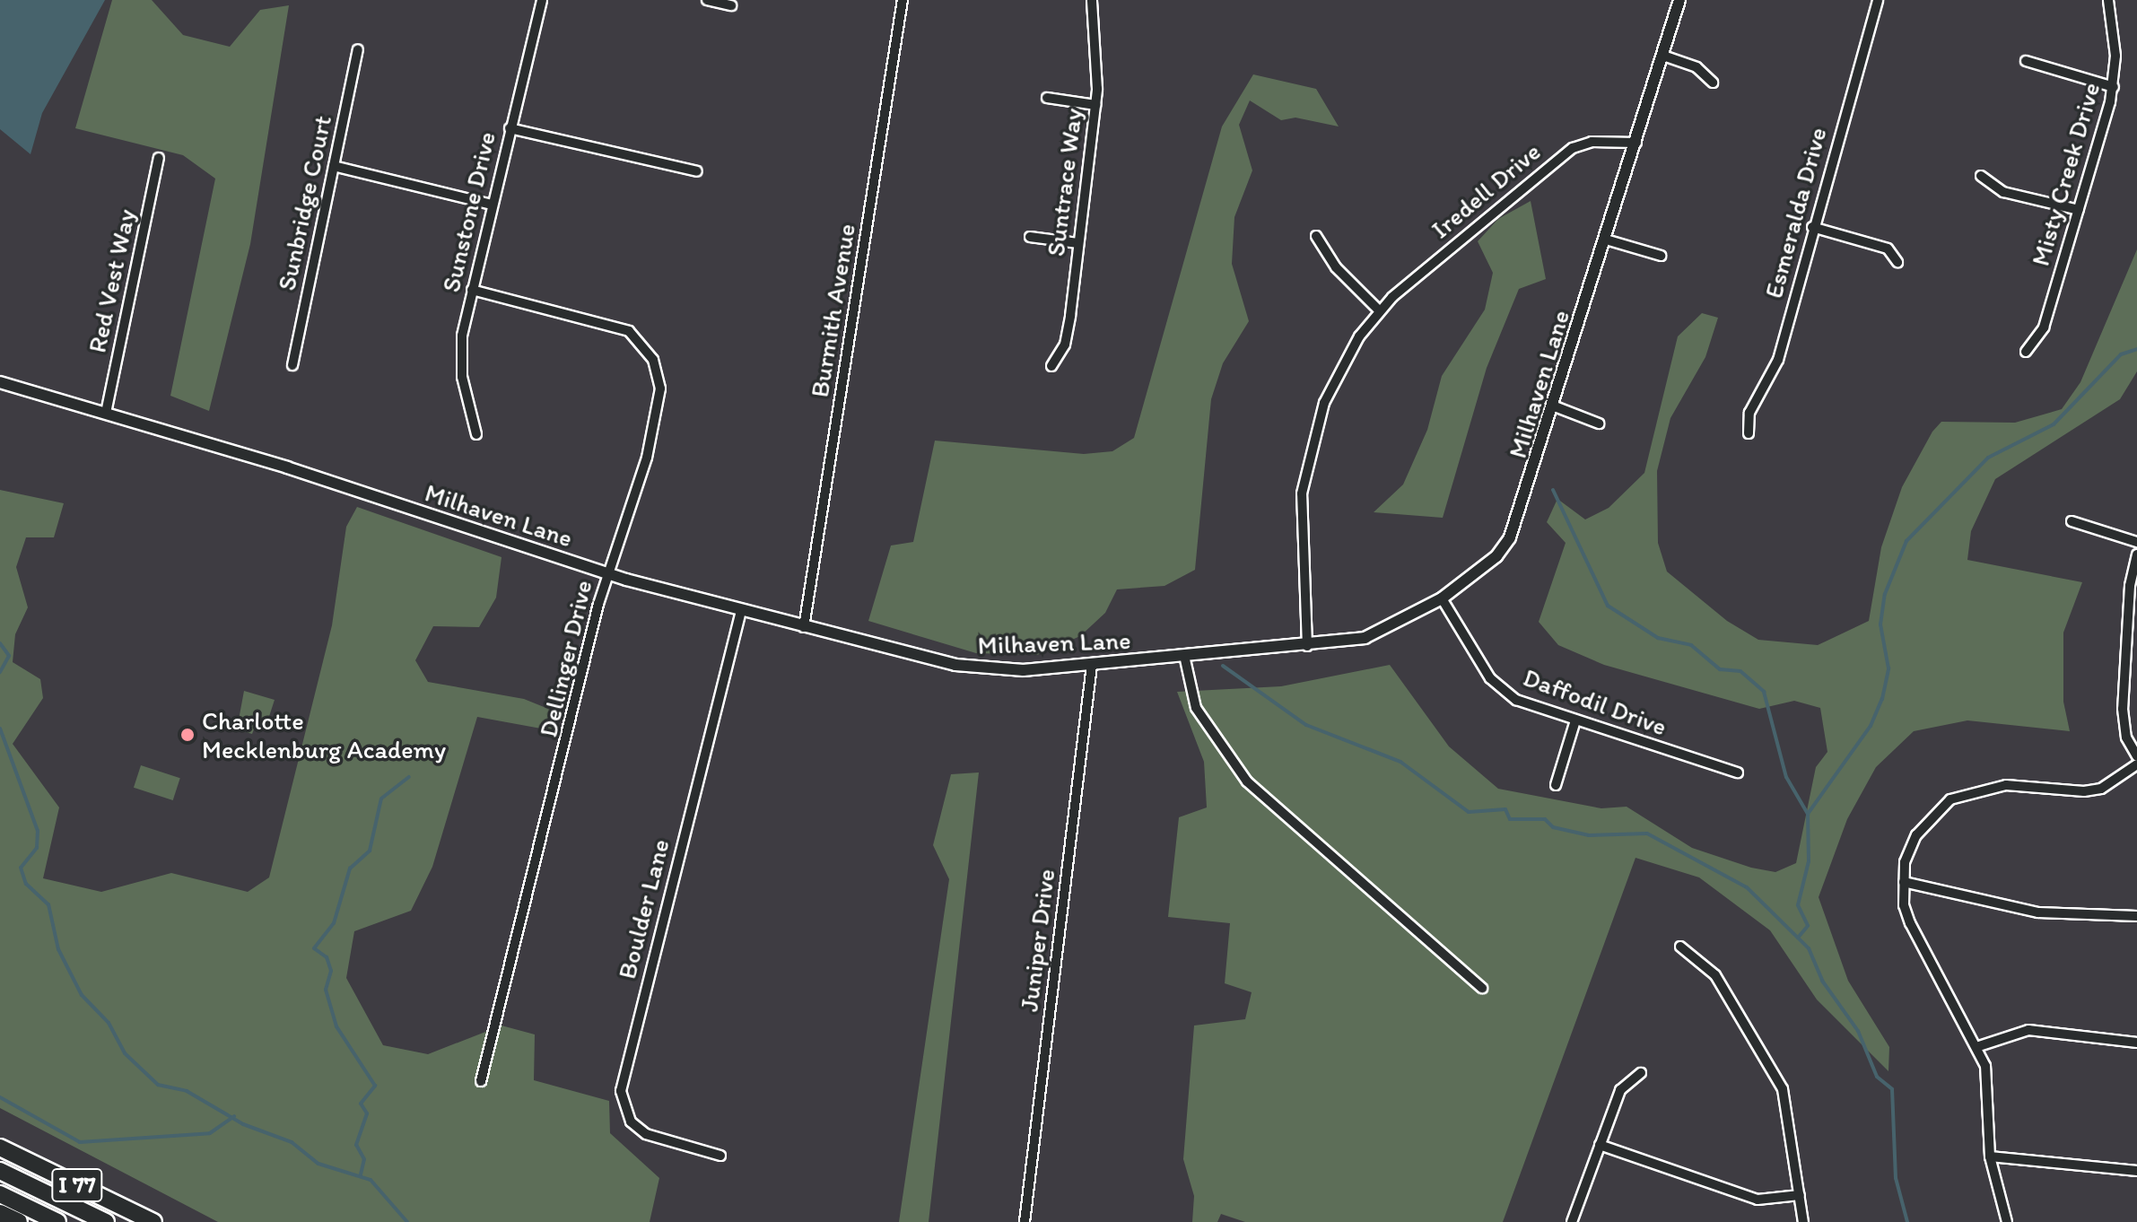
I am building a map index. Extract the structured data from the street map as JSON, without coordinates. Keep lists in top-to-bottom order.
{
  "streets": {
    "highway": ["I 77"],
    "street": [
      "Misty Creek Drive",
      "Suntrace Way",
      "Iredell Drive",
      "Sunbridge Court",
      "Sunstone Drive",
      "Esmeralda Drive",
      "Red Vest Way",
      "Burmith Avenue",
      "Milhaven Lane",
      "Dellinger Drive",
      "Daffodil Drive",
      "Boulder Lane",
      "Juniper Drive"
    ]
  },
  "crossings": [
    ["Iredell Drive", "Milhaven Lane"],
    ["Sunstone Drive", "Dellinger Drive"],
    ["Red Vest Way", "Milhaven Lane"],
    ["Burmith Avenue", "Milhaven Lane"],
    ["Milhaven Lane", "Dellinger Drive"],
    ["Milhaven Lane", "Daffodil Drive"],
    ["Milhaven Lane", "Boulder Lane"],
    ["Milhaven Lane", "Juniper Drive"]
  ],
  "places": ["Charlotte Mecklenburg Academy"]
}
